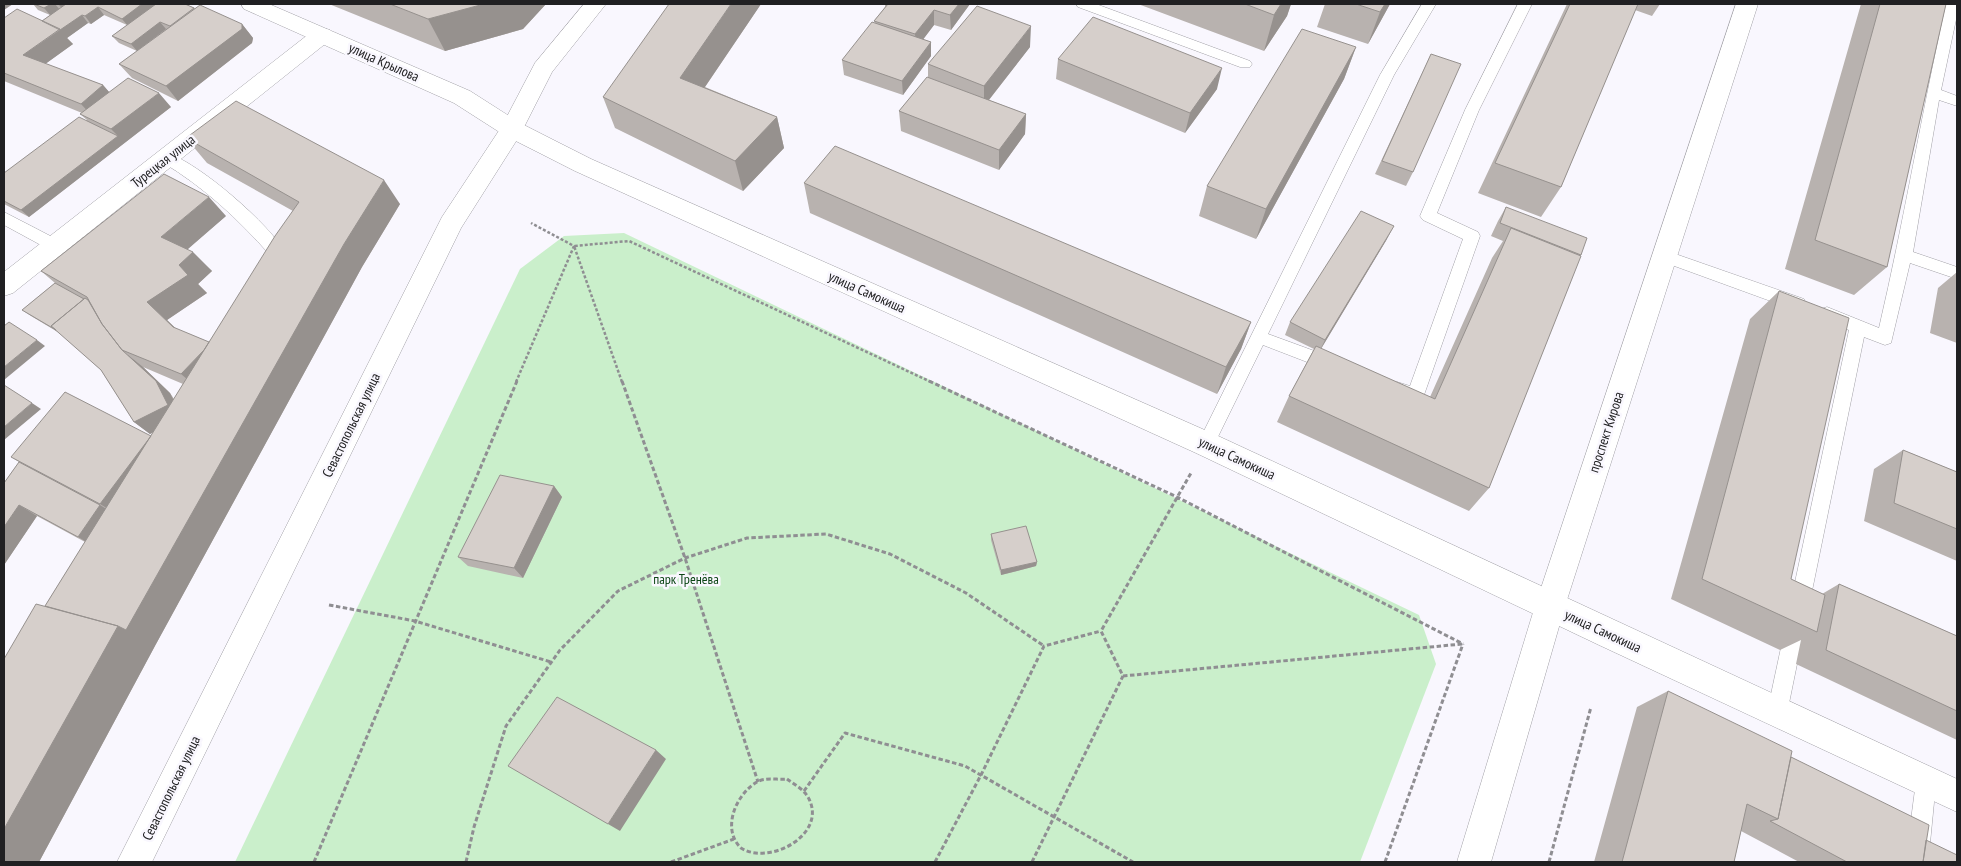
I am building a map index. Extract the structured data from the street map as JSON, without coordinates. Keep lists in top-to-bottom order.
{
  "streets": {
    "main road": [
      "улица Крылова",
      "Турецкая улица",
      "улица Самокиша",
      "Севастопольская улица",
      "проспект Кирова"
    ]
  },
  "crossings": [
    ["улица Крылова", "Турецкая улица"],
    ["улица Крылова", "улица Самокиша"],
    ["улица Крылова", "Севастопольская улица"],
    ["улица Самокиша", "Севастопольская улица"],
    ["улица Самокиша", "проспект Кирова"]
  ],
  "parks": ["парк Тренёва"]
}
